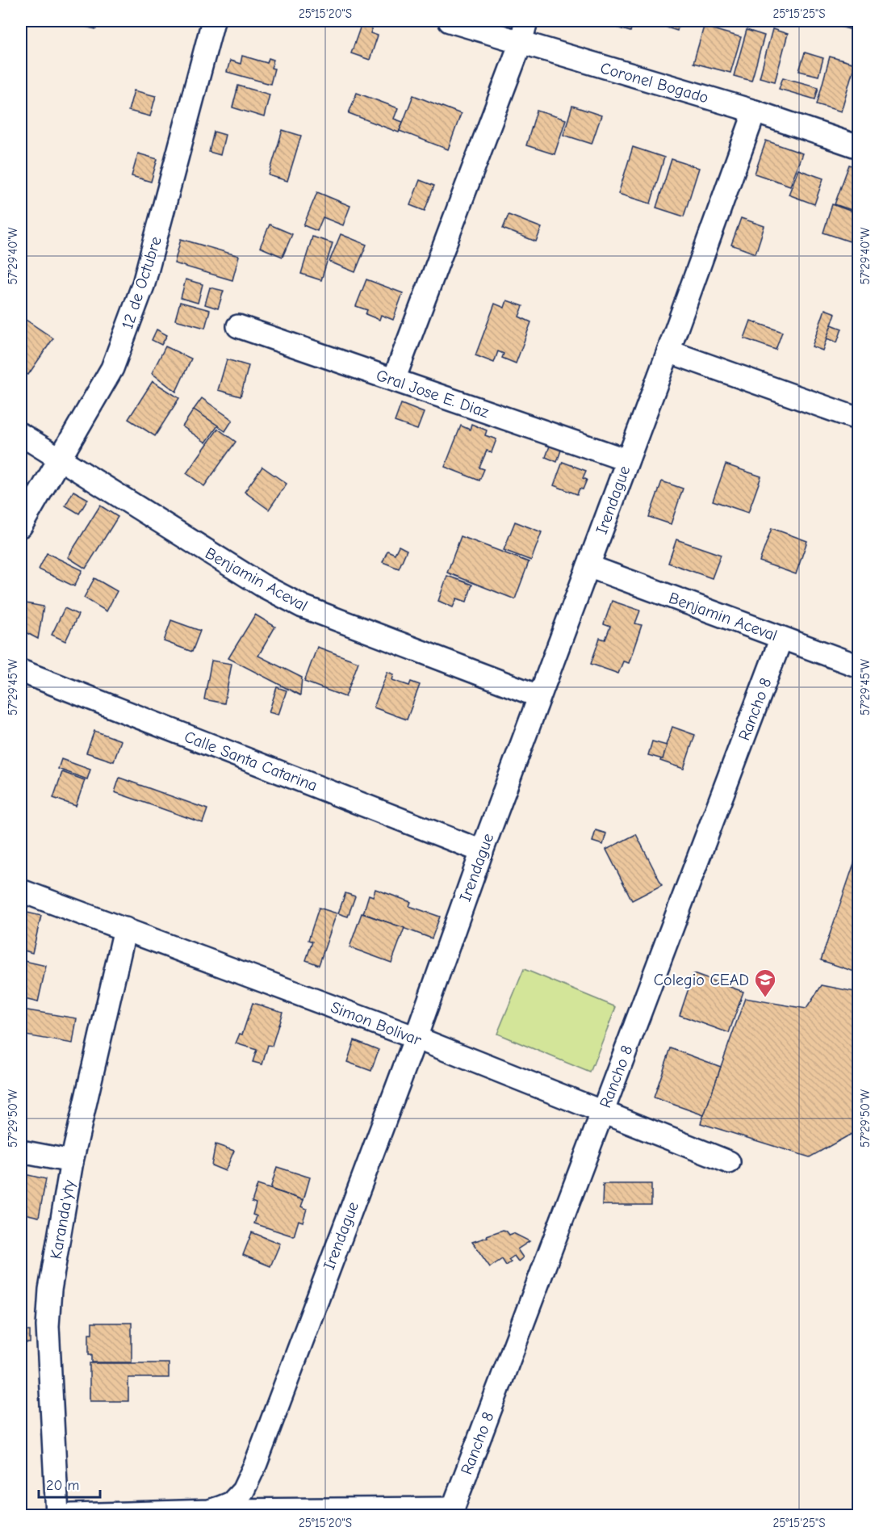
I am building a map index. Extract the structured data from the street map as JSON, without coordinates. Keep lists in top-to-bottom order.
{
  "streets": {
    "street": [
      "Coronel Bogado",
      "12 de Octubre",
      "Gral Jose E. Diaz",
      "Irendague",
      "Benjamin Aceval",
      "Rancho 8",
      "Calle Santa Catarina",
      "Simon Bolivar",
      "Karanda'yty"
    ]
  },
  "crossings": [
    ["Coronel Bogado", "Irendague"],
    ["12 de Octubre", "Benjamin Aceval"],
    ["Gral Jose E. Diaz", "Irendague"],
    ["Irendague", "Benjamin Aceval"],
    ["Irendague", "Calle Santa Catarina"],
    ["Irendague", "Simon Bolivar"],
    ["Benjamin Aceval", "Rancho 8"],
    ["Rancho 8", "Simon Bolivar"],
    ["Simon Bolivar", "Karanda'yty"]
  ],
  "places": {
    "school or university": ["Colegio CEAD"]
  },
  "scale_bar": "20 m",
  "coordinates": [
    "25°15'20\"S",
    "25°15'25\"S",
    "57°29'40\"W",
    "57°29'45\"W",
    "57°29'50\"W"
  ]
}
